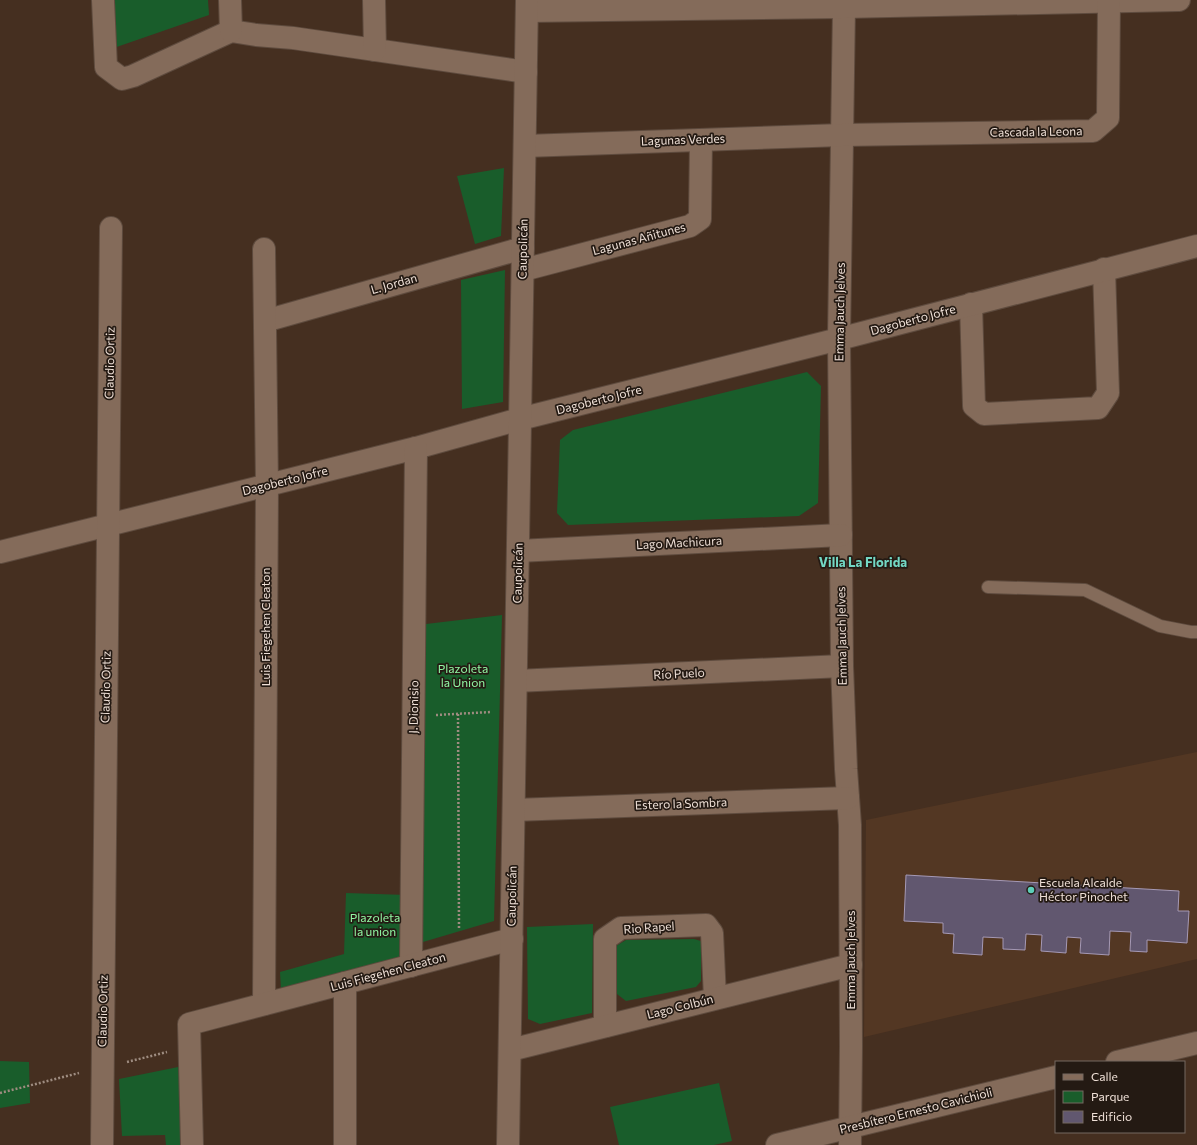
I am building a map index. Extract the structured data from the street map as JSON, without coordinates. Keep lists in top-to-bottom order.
{
  "streets": {
    "street": [
      "Cascada la Leona",
      "Lagunas Verdes",
      "Lagunas Añitunes",
      "Caupolicán",
      "L. Jordan",
      "Emma Jauch Jelves",
      "Dagoberto Jofre",
      "Claudio Ortiz",
      "Lago Machicura",
      "Luis Fiegehen Cleaton",
      "Río Puelo",
      "J. Dionisio",
      "Estero la Sombra",
      "Rio Rapel",
      "Lago Colbún",
      "Presbítero Ernesto Cavichioli"
    ]
  },
  "crossings": [
    ["Cascada la Leona", "Lagunas Verdes"],
    ["Cascada la Leona", "Emma Jauch Jelves"],
    ["Lagunas Verdes", "Lagunas Añitunes"],
    ["Lagunas Verdes", "Caupolicán"],
    ["Lagunas Verdes", "Emma Jauch Jelves"],
    ["Lagunas Añitunes", "Caupolicán"],
    ["Caupolicán", "L. Jordan"],
    ["Caupolicán", "Dagoberto Jofre"],
    ["Caupolicán", "Lago Machicura"],
    ["Caupolicán", "Luis Fiegehen Cleaton"],
    ["Caupolicán", "Río Puelo"],
    ["Caupolicán", "Estero la Sombra"],
    ["Caupolicán", "Lago Colbún"],
    ["L. Jordan", "Luis Fiegehen Cleaton"],
    ["Emma Jauch Jelves", "Dagoberto Jofre"],
    ["Emma Jauch Jelves", "Lago Machicura"],
    ["Emma Jauch Jelves", "Río Puelo"],
    ["Emma Jauch Jelves", "Estero la Sombra"],
    ["Emma Jauch Jelves", "Lago Colbún"],
    ["Emma Jauch Jelves", "Presbítero Ernesto Cavichioli"],
    ["Dagoberto Jofre", "Claudio Ortiz"],
    ["Dagoberto Jofre", "Luis Fiegehen Cleaton"],
    ["Dagoberto Jofre", "J. Dionisio"],
    ["Luis Fiegehen Cleaton", "J. Dionisio"],
    ["Rio Rapel", "Lago Colbún"]
  ],
  "districts": ["Villa La Florida"],
  "parks": ["Plazoleta la Union", "Plazoleta la union"],
  "places": ["Escuela Alcalde Héctor Pinochet"],
  "legend": ["Calle", "Parque", "Edificio"]
}
